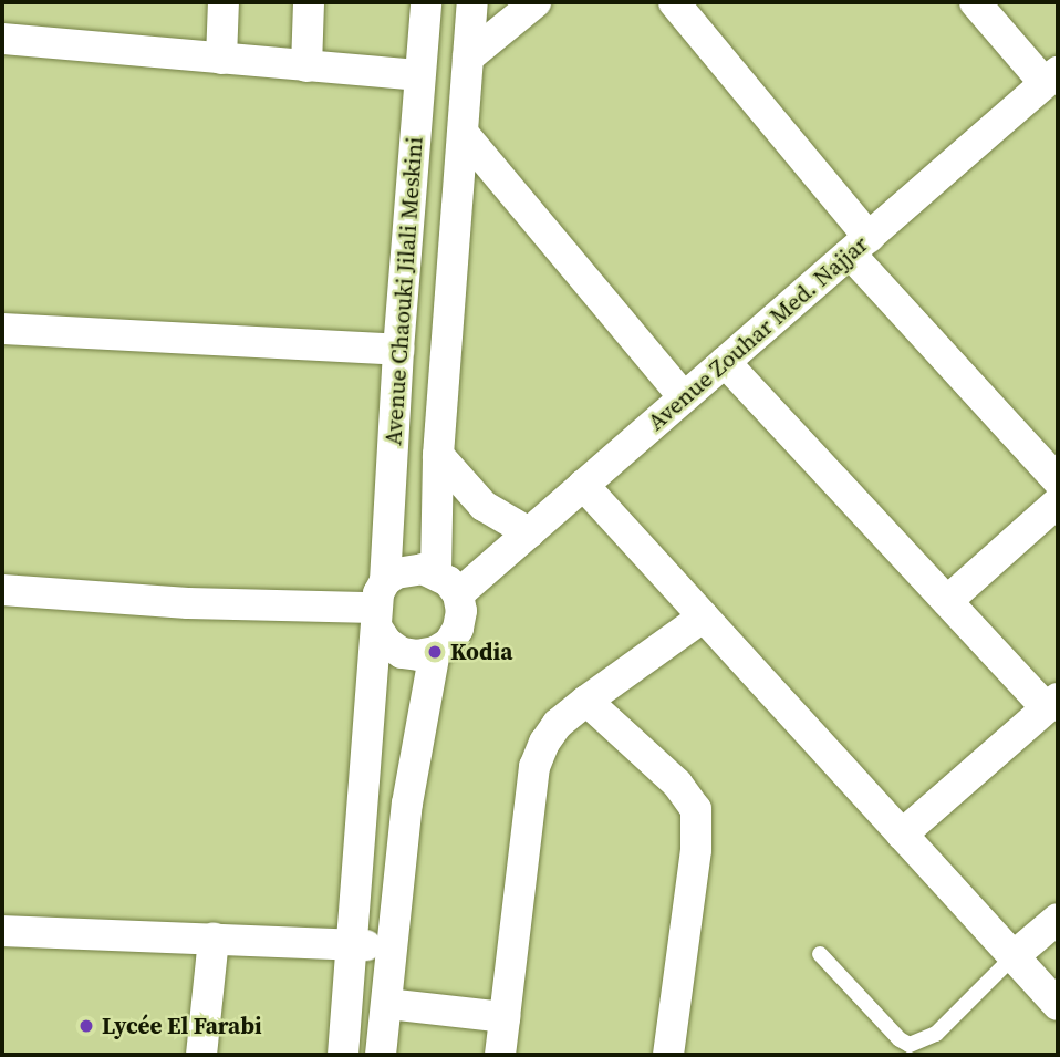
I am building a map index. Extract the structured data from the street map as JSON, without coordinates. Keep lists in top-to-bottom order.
{
  "streets": {
    "street": ["Avenue Chaouki Jilali Meskini", "Avenue Zouhar Med. Najjar"]
  },
  "crossings": [
    ["Avenue Chaouki Jilali Meskini", "Avenue Zouhar Med. Najjar"]
  ],
  "places": ["Kodia", "Lycée El Farabi"]
}
